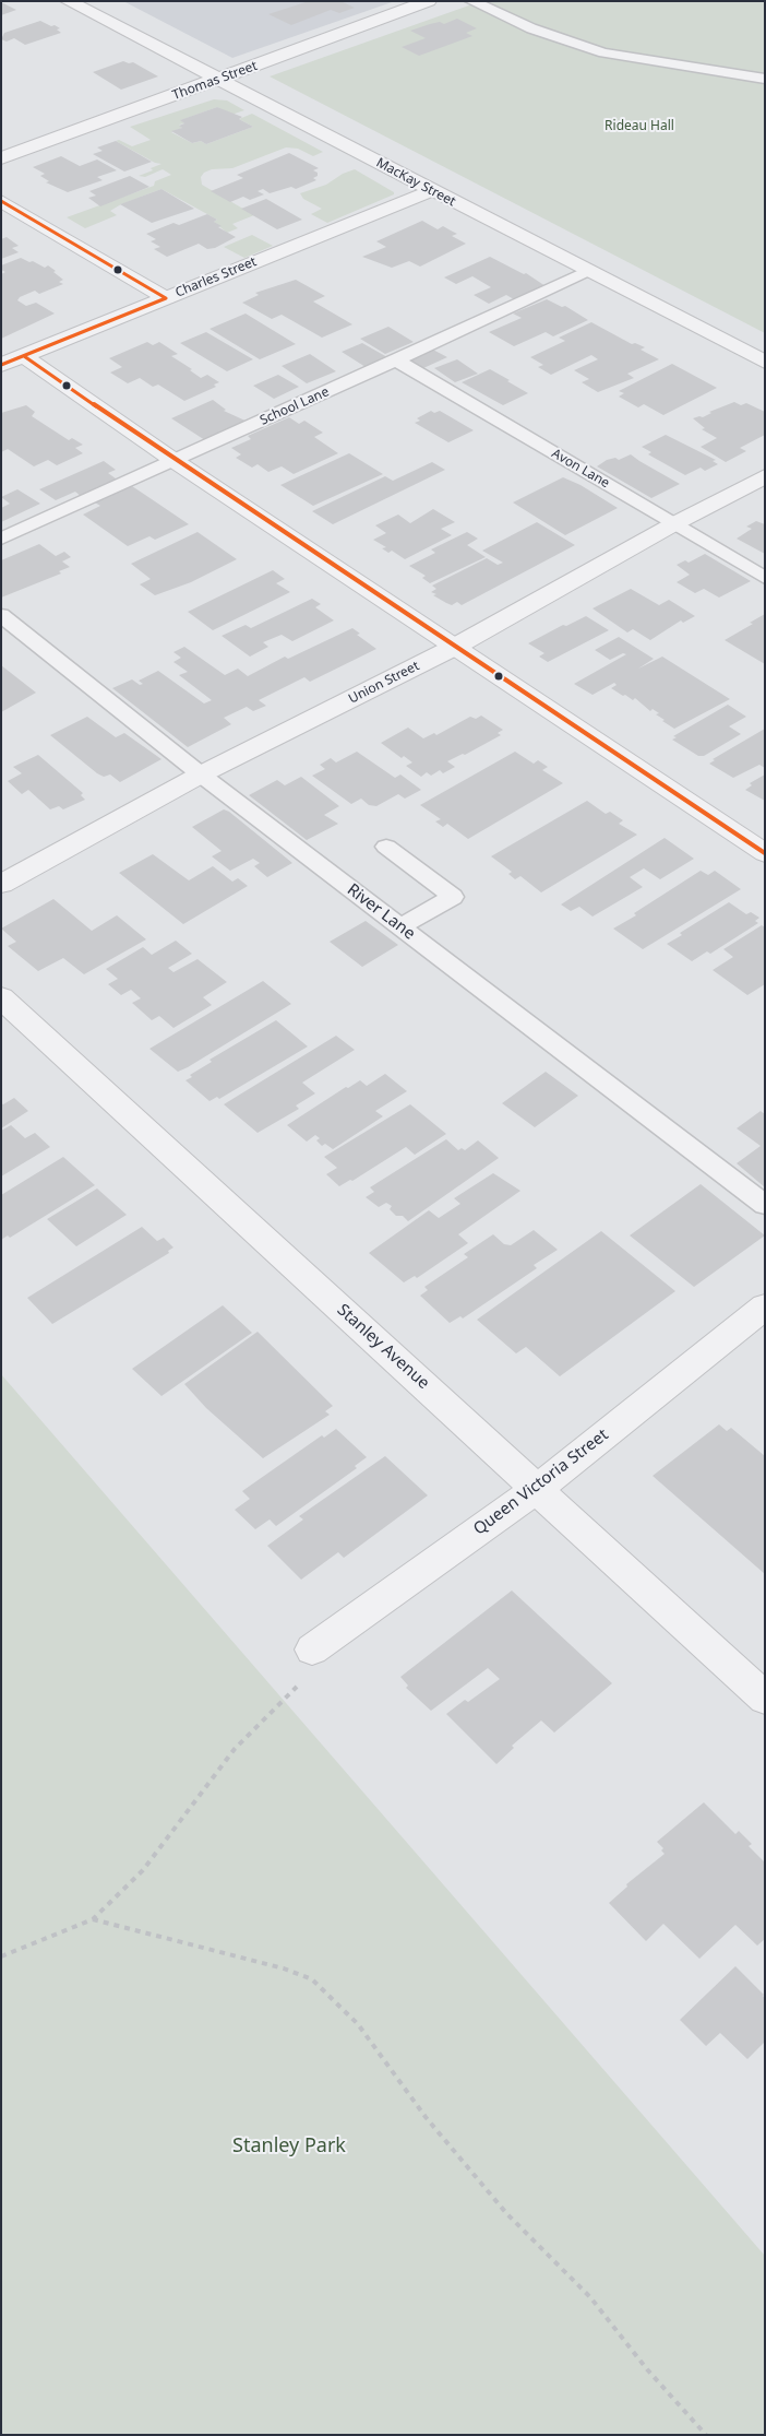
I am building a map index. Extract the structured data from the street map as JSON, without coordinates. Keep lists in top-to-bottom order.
{
  "streets": {
    "street": [
      "Thomas Street",
      "MacKay Street",
      "Charles Street",
      "Union Street",
      "Stanley Avenue",
      "Queen Victoria Street"
    ],
    "lane": ["School Lane", "Avon Lane", "River Lane"]
  },
  "crossings": [
    ["Thomas Street", "MacKay Street"],
    ["MacKay Street", "Charles Street"],
    ["MacKay Street", "School Lane"],
    ["School Lane", "Avon Lane"],
    ["Avon Lane", "Union Street"],
    ["Union Street", "River Lane"],
    ["Stanley Avenue", "Queen Victoria Street"]
  ],
  "parks": ["Rideau Hall", "Stanley Park"]
}
